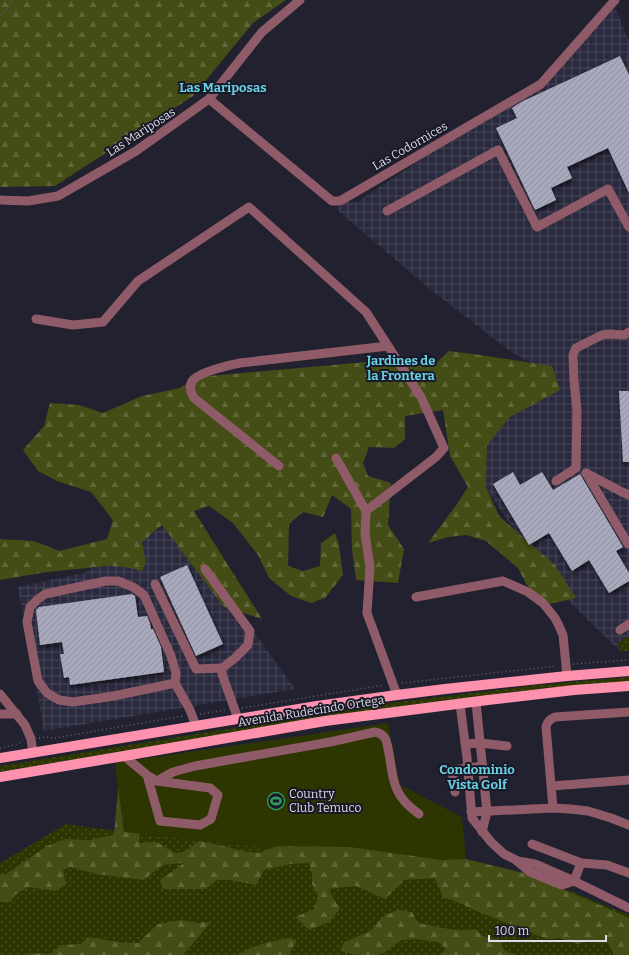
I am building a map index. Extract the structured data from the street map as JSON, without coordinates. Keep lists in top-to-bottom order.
{
  "streets": {
    "main road": ["Avenida Rudecindo Ortega"],
    "street": ["Las Mariposas", "Las Codornices"]
  },
  "crossings": [
    ["Las Mariposas", "Las Codornices"]
  ],
  "districts": ["Las Mariposas", "Jardines de la Frontera", "Condominio Vista Golf"],
  "places": {
    "sports": ["Country Club Temuco"]
  },
  "scale_bar": "100 m"
}
